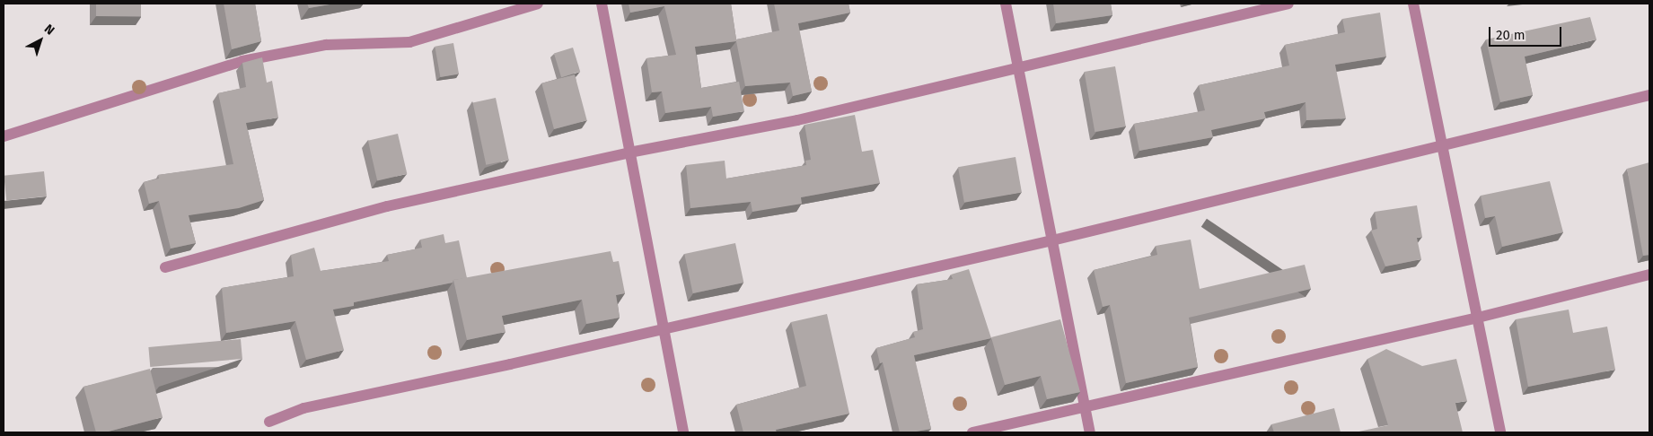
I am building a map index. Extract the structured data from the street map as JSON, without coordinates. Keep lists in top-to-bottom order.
{
  "scale_bar": "20 m",
  "north": "top right"
}
